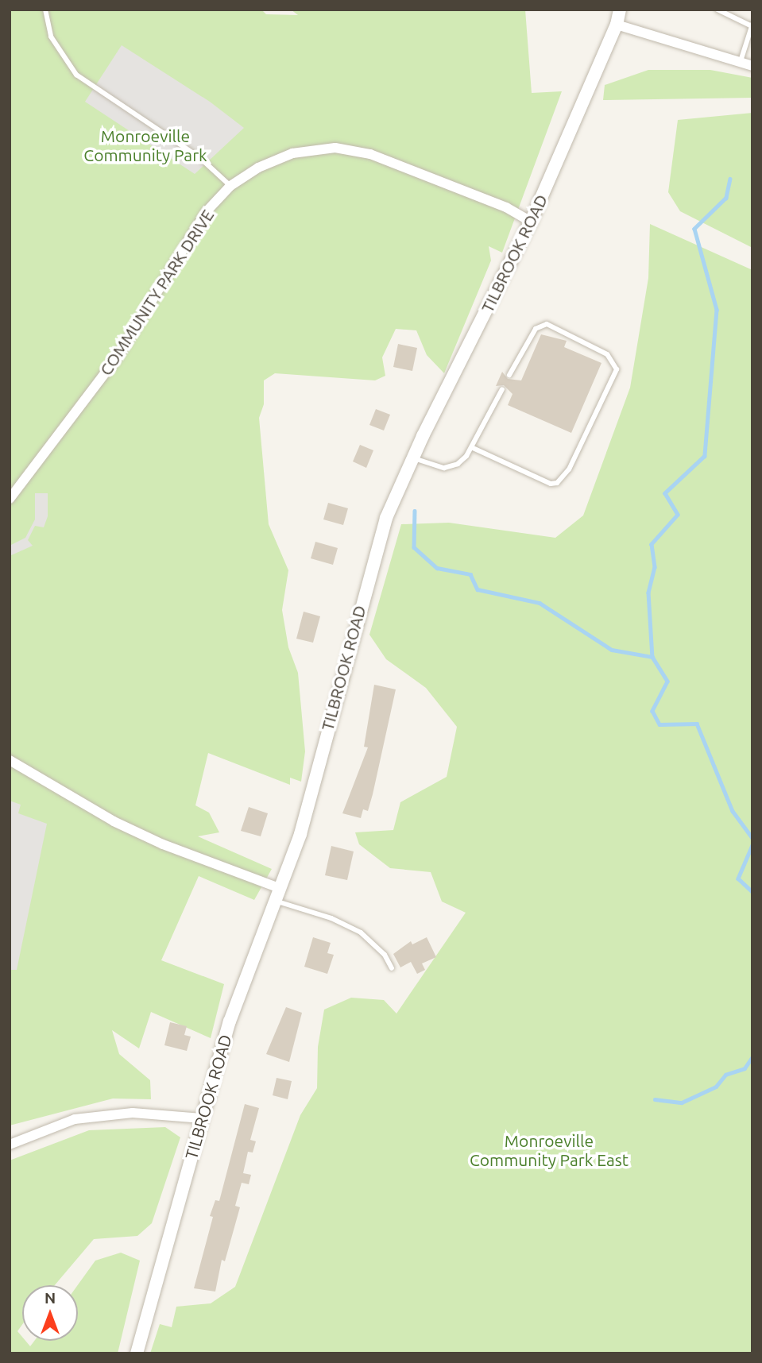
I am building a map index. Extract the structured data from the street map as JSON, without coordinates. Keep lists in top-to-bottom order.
{
  "streets": {
    "street": ["TILBROOK ROAD", "COMMUNITY PARK DRIVE"]
  },
  "crossings": [
    ["TILBROOK ROAD", "COMMUNITY PARK DRIVE"]
  ],
  "parks": ["Monroeville Community Park", "Monroeville Community Park East"],
  "north": "top"
}
